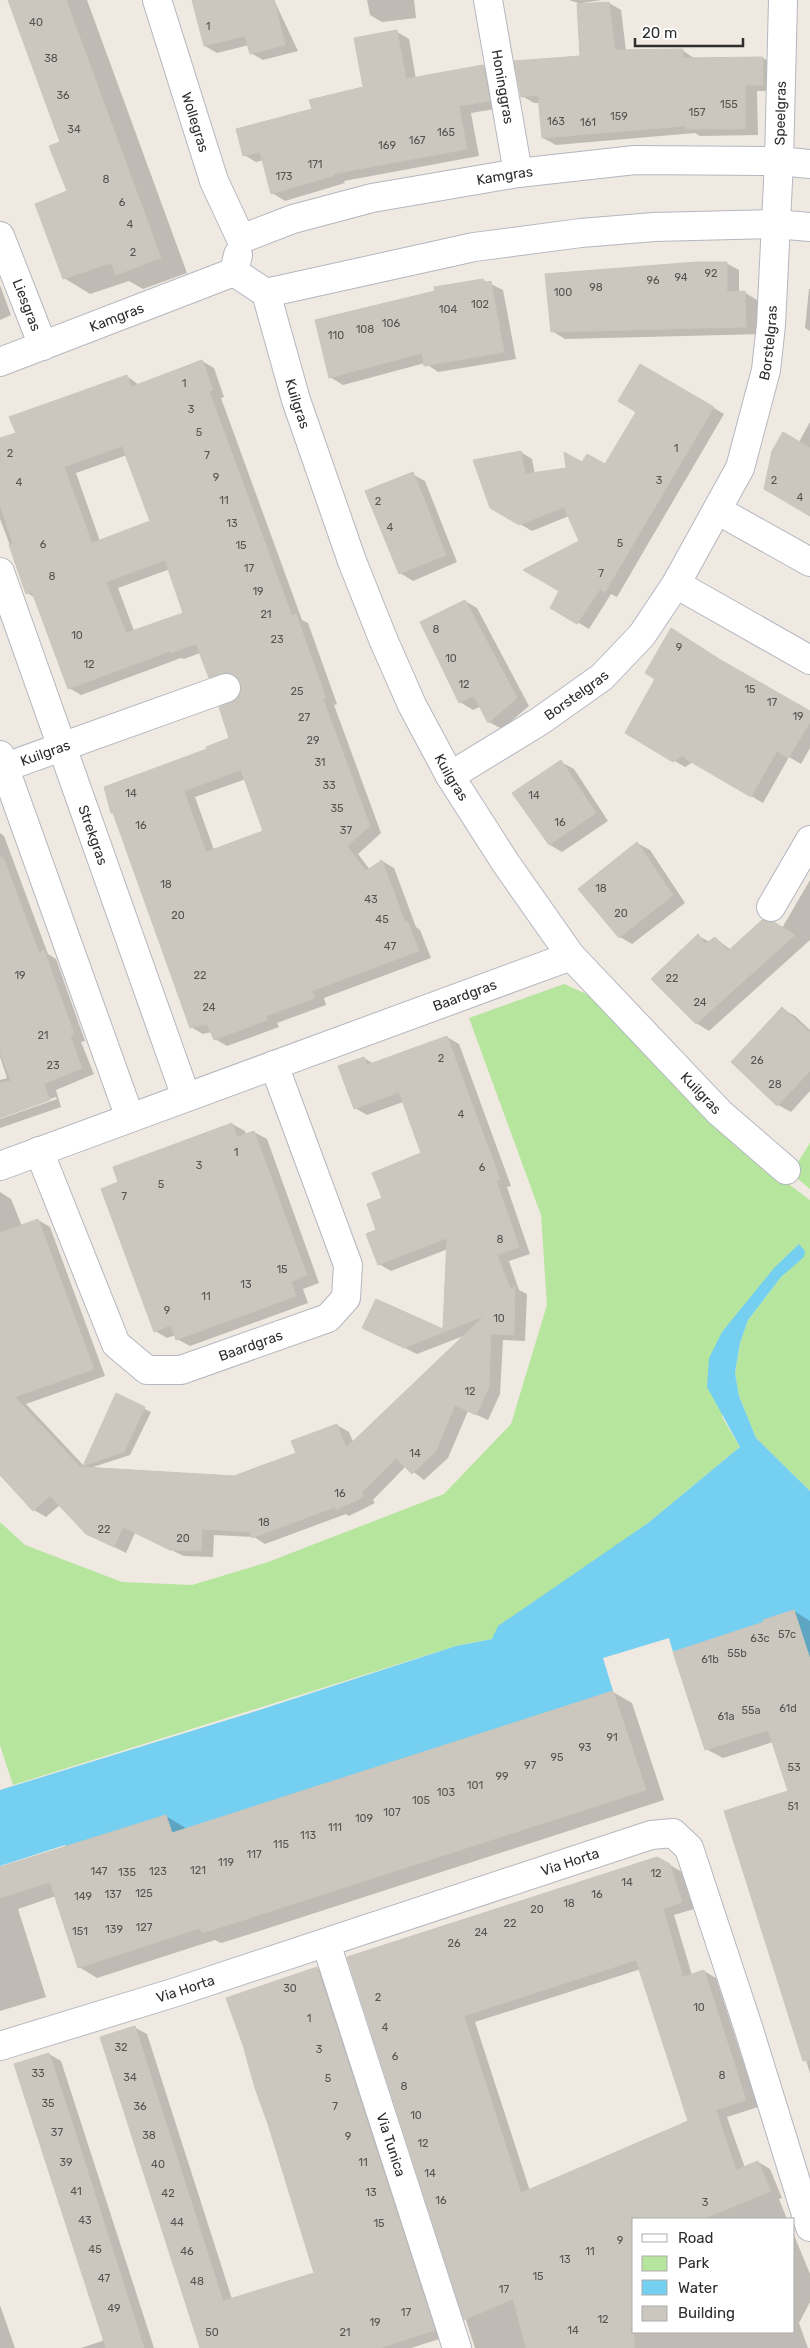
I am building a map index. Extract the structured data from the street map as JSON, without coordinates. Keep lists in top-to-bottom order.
{
  "streets": {
    "street": [
      "Honinggras",
      "Speelgras",
      "Wollegras",
      "Kamgras",
      "Liesgras",
      "Borstelgras",
      "Kuilgras",
      "Strekgras",
      "Baardgras",
      "Via Horta",
      "Via Tunica"
    ]
  },
  "crossings": [
    ["Honinggras", "Kamgras"],
    ["Speelgras", "Kamgras"],
    ["Speelgras", "Borstelgras"],
    ["Wollegras", "Kamgras"],
    ["Kamgras", "Liesgras"],
    ["Borstelgras", "Kuilgras"],
    ["Kuilgras", "Strekgras"],
    ["Kuilgras", "Baardgras"],
    ["Strekgras", "Baardgras"],
    ["Via Horta", "Via Tunica"]
  ],
  "house_numbers": [
    "40",
    "1",
    "38",
    "36",
    "155",
    "157",
    "159",
    "163",
    "161",
    "34",
    "165",
    "167",
    "169",
    "171",
    "173",
    "8",
    "6",
    "4",
    "2",
    "92",
    "94",
    "96",
    "98",
    "100",
    "102",
    "104",
    "106",
    "108",
    "110",
    "1",
    "3",
    "5",
    "1",
    "2",
    "7",
    "9",
    "3",
    "2",
    "4",
    "4",
    "11",
    "2",
    "13",
    "4",
    "5",
    "6",
    "15",
    "17",
    "7",
    "8",
    "19",
    "21",
    "8",
    "10",
    "23",
    "9",
    "10",
    "12",
    "12",
    "15",
    "25",
    "17",
    "19",
    "27",
    "29",
    "31",
    "33",
    "14",
    "14",
    "35",
    "16",
    "16",
    "37",
    "18",
    "18",
    "43",
    "20",
    "20",
    "45",
    "47",
    "19",
    "22",
    "22",
    "24",
    "24",
    "21",
    "2",
    "26",
    "23",
    "28",
    "4",
    "1",
    "3",
    "6",
    "5",
    "7",
    "8",
    "15",
    "13",
    "11",
    "9",
    "10",
    "12",
    "14",
    "16",
    "18",
    "22",
    "20",
    "57c",
    "63c",
    "55b",
    "61b",
    "61d",
    "55a",
    "61a",
    "91",
    "93",
    "95",
    "97",
    "53",
    "99",
    "101",
    "103",
    "105",
    "51",
    "107",
    "109",
    "111",
    "113",
    "115",
    "117",
    "119",
    "121",
    "147",
    "123",
    "135",
    "12",
    "14",
    "125",
    "137",
    "16",
    "149",
    "18",
    "20",
    "22",
    "127",
    "139",
    "151",
    "24",
    "26",
    "30",
    "2",
    "10",
    "1",
    "4",
    "32",
    "3",
    "6",
    "33",
    "8",
    "34",
    "5",
    "8",
    "35",
    "36",
    "7",
    "10",
    "37",
    "38",
    "9",
    "12",
    "39",
    "11",
    "40",
    "14",
    "41",
    "13",
    "42",
    "16",
    "3",
    "43",
    "44",
    "15",
    "9",
    "45",
    "46",
    "11",
    "13",
    "15",
    "47",
    "48",
    "17",
    "49",
    "17",
    "12",
    "19",
    "14",
    "50",
    "21"
  ],
  "legend": [
    "Road",
    "Park",
    "Water",
    "Building"
  ],
  "scale_bar": "20 m"
}
